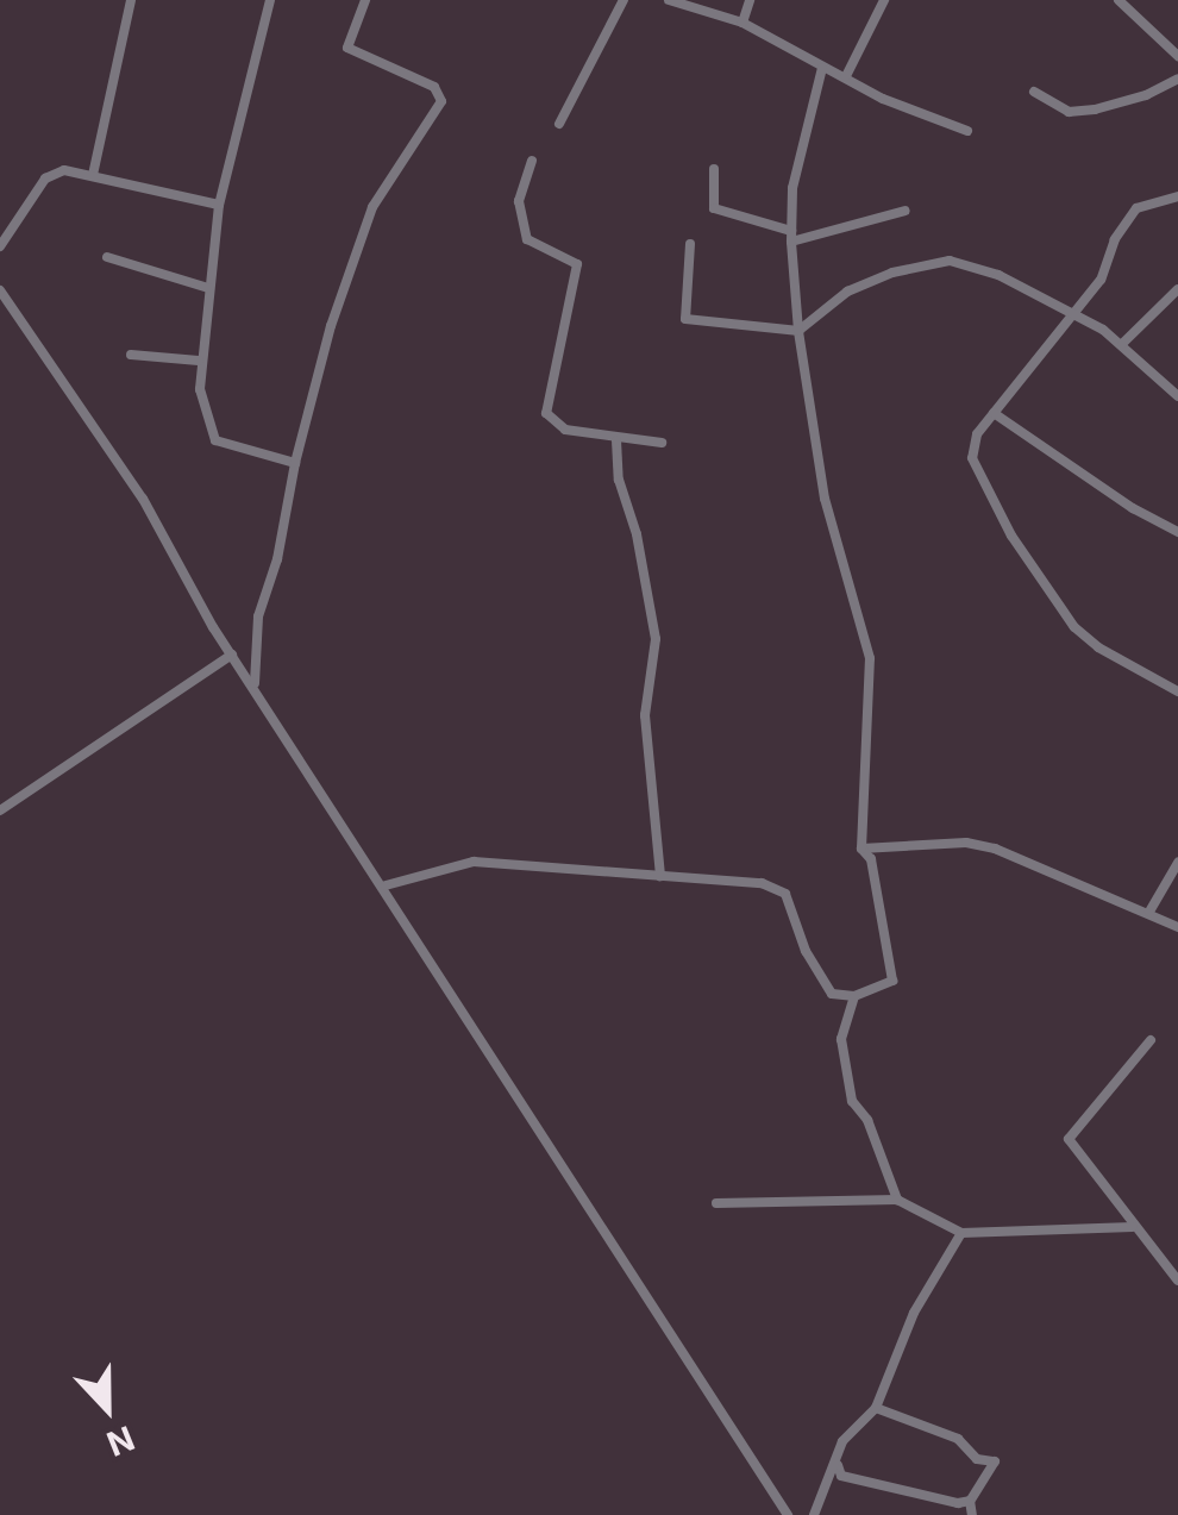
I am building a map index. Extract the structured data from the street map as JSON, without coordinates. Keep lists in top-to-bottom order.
{
  "north": "bottom"
}
